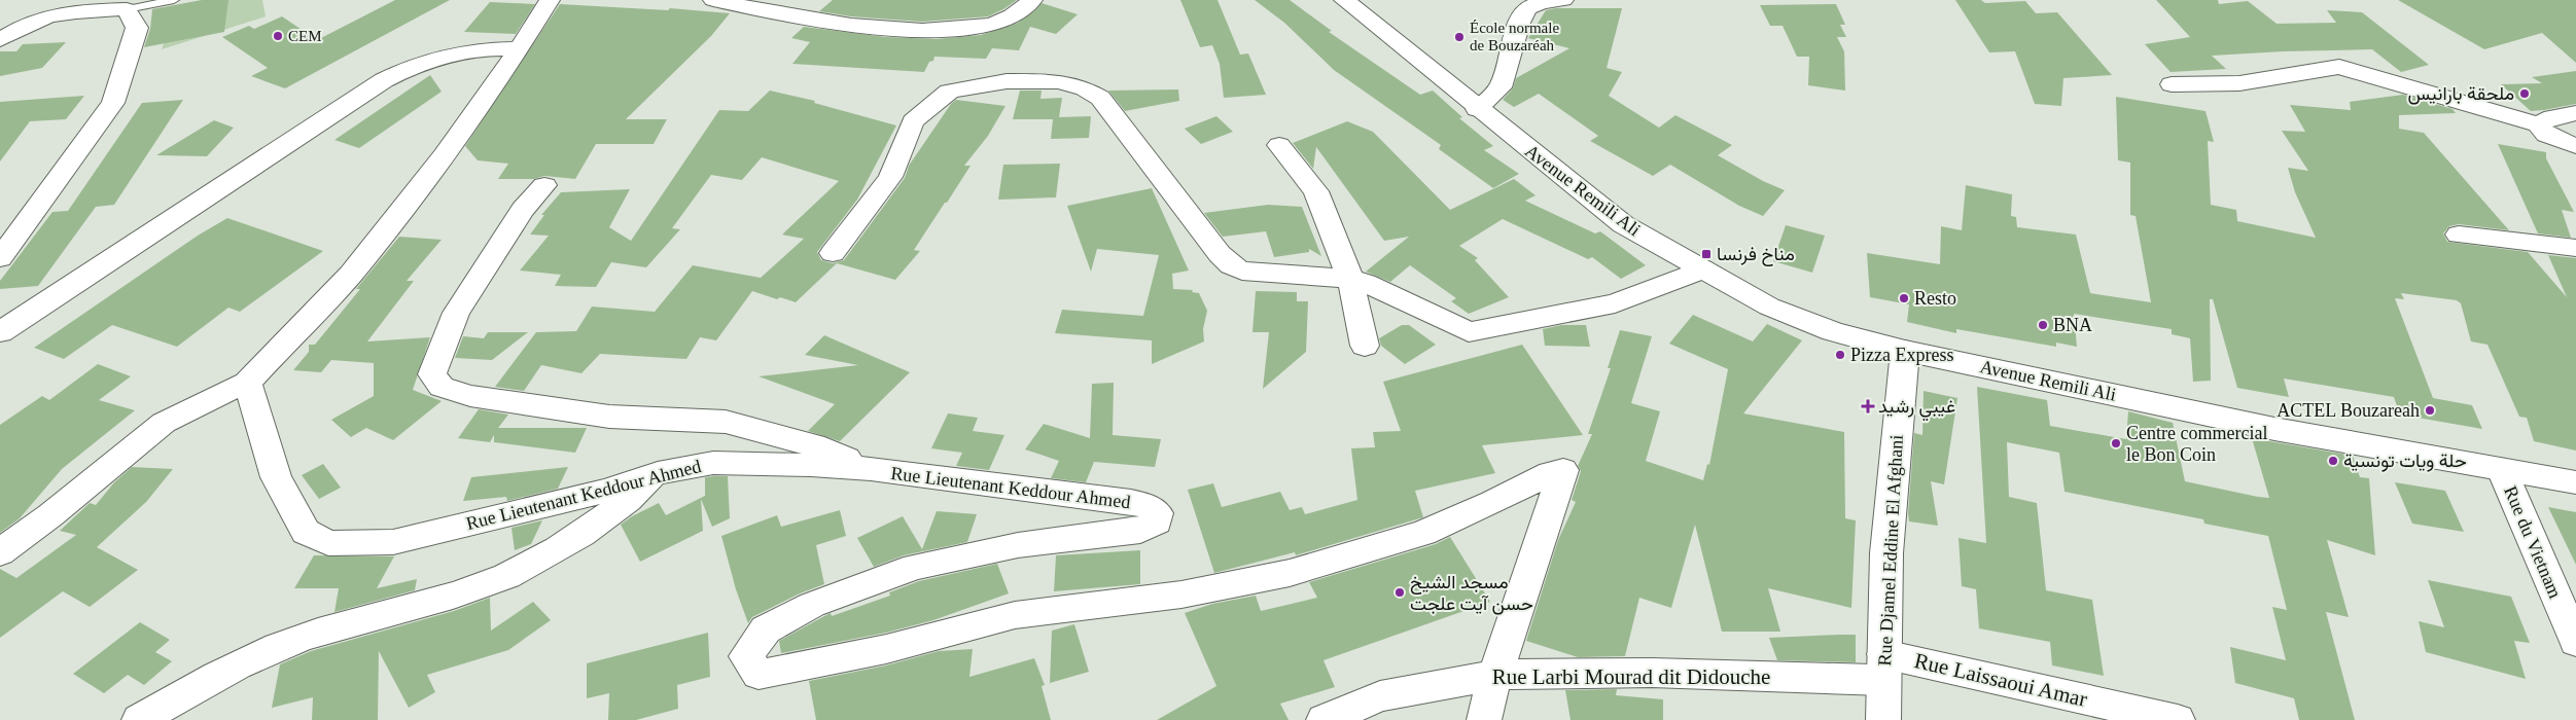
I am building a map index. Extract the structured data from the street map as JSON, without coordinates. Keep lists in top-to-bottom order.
{
  "streets": {
    "street": [
      "Avenue Remili Ali",
      "Rue Lieutenant Keddour Ahmed",
      "Rue du Vietnam",
      "Rue Djamel Eddine El Afghani",
      "Rue Larbi Mourad dit Didouche",
      "Rue Laissaoui Amar"
    ]
  },
  "crossings": [
    ["Avenue Remili Ali", "Rue du Vietnam"],
    ["Avenue Remili Ali", "Rue Djamel Eddine El Afghani"],
    ["Rue Lieutenant Keddour Ahmed", "Rue Larbi Mourad dit Didouche"],
    ["Rue Djamel Eddine El Afghani", "Rue Larbi Mourad dit Didouche"],
    ["Rue Djamel Eddine El Afghani", "Rue Laissaoui Amar"],
    ["Rue Larbi Mourad dit Didouche", "Rue Laissaoui Amar"]
  ],
  "places": {
    "other": [
      "CEM",
      "École normale de Bouzaréah",
      "ملحقة بارانيس",
      "Resto",
      "BNA",
      "Pizza Express",
      "ACTEL Bouzareah",
      "Centre commercial le Bon Coin",
      "حلة ويات تونسية",
      "مسجد الشيخ حسن آيت علجت"
    ],
    "transit": ["مناخ فرنسا"],
    "health": ["غيبي رشيد"]
  }
}
